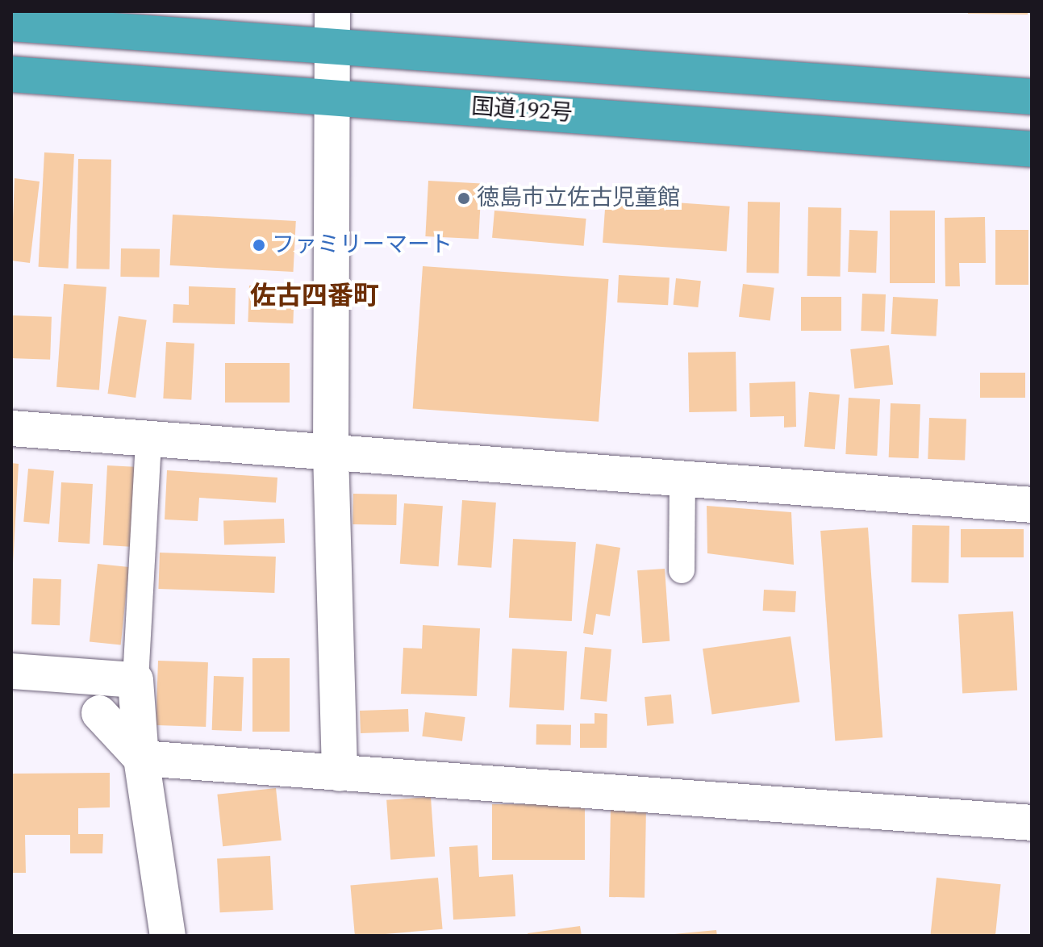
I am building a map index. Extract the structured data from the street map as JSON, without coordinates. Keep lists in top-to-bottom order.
{
  "streets": {
    "highway": ["国道192号"]
  },
  "districts": ["佐古四番町"],
  "places": ["徳島市立佐古児童館", "ファミリーマート"]
}
